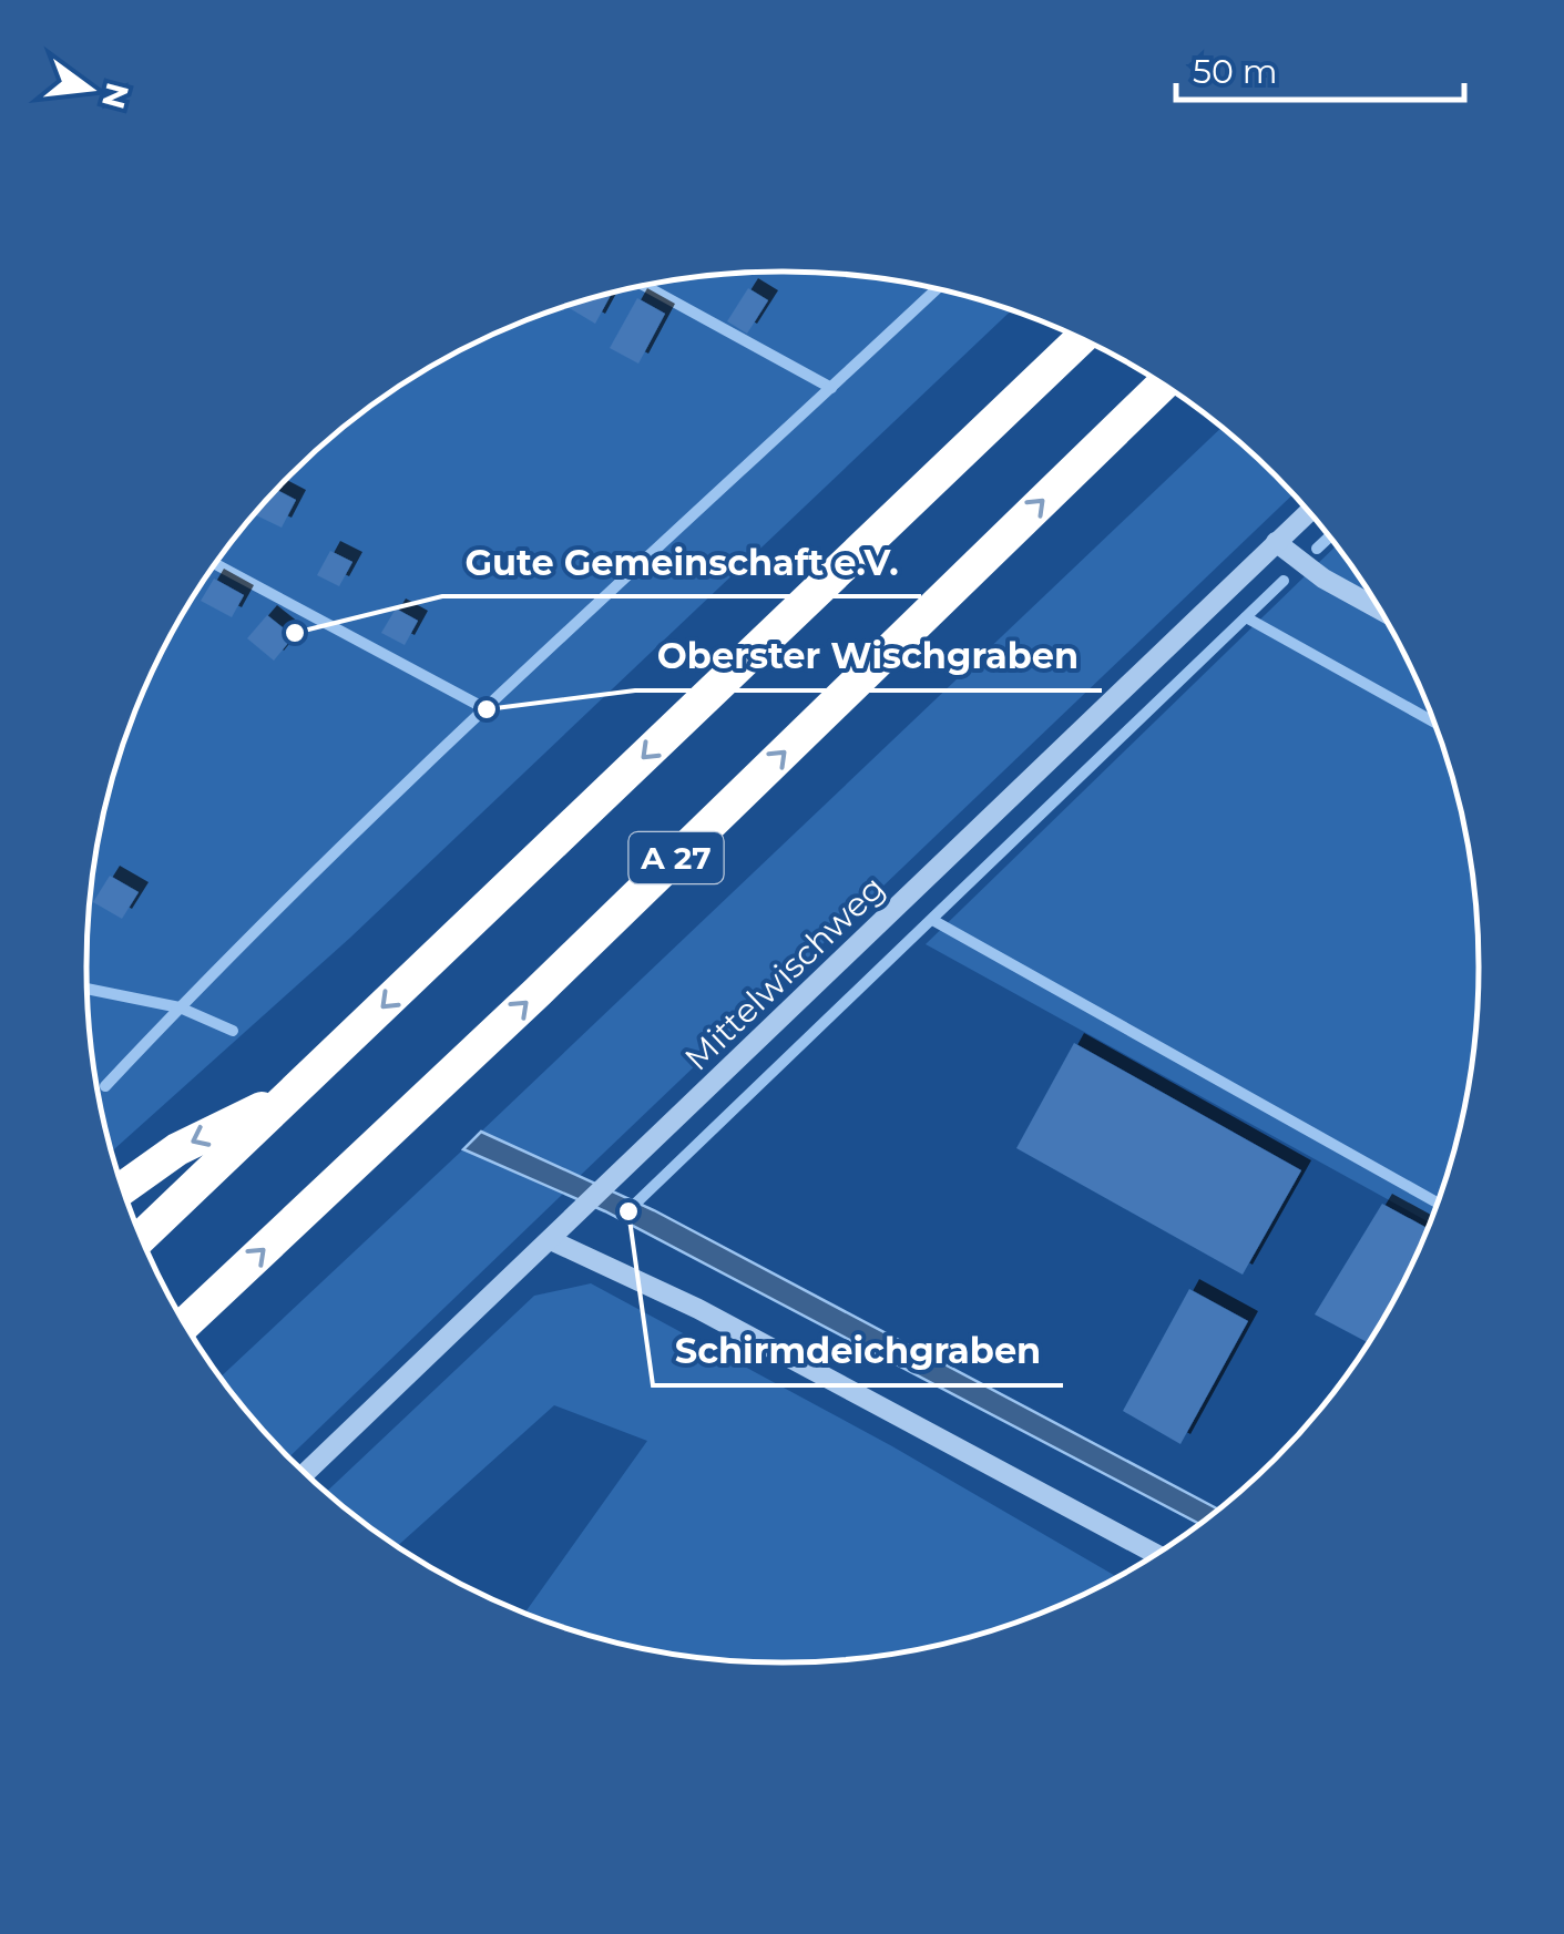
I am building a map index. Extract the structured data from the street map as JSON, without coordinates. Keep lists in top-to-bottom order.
{
  "streets": {
    "highway": ["A 27"],
    "street": ["Mittelwischweg"]
  },
  "places": ["Gute Gemeinschaft e.V.", "Oberster Wischgraben", "Schirmdeichgraben"],
  "scale_bar": "50 m",
  "north": "right"
}
